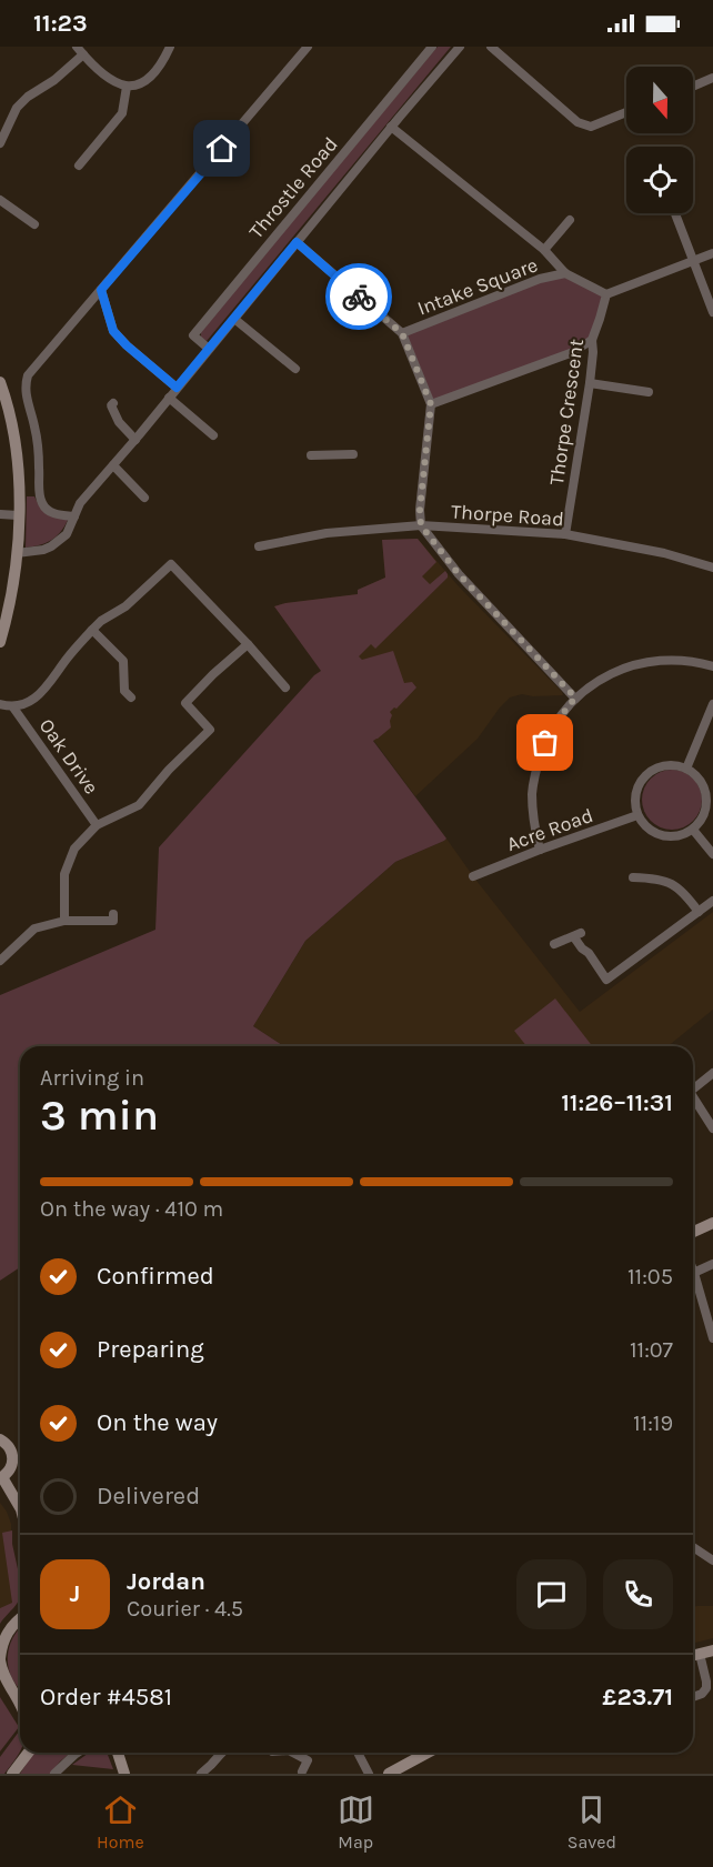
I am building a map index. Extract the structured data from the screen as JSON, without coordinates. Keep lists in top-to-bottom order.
{
  "streets": {
    "street": [
      "Throstle Road",
      "Intake Square",
      "Thorpe Crescent",
      "Thorpe Road",
      "Oak Drive",
      "Acre Road"
    ]
  },
  "crossings": [
    ["Thorpe Crescent", "Thorpe Road"]
  ],
  "north": "bottom",
  "page": {
    "status": "11:23",
    "heading": ["3 min", "Arriving in", "11:26–11:31"],
    "panel": [
      "Jordan",
      "Courier · 4.5",
      "Order #4581",
      "£23.71"
    ],
    "bar": "On the way · 410 m",
    "list": [
      ["Confirmed", "11:05"],
      ["Preparing", "11:07"],
      ["On the way", "11:19"],
      "Delivered"
    ],
    "round": "J",
    "tabs": ["Home", "Map", "Saved"]
  }
}
